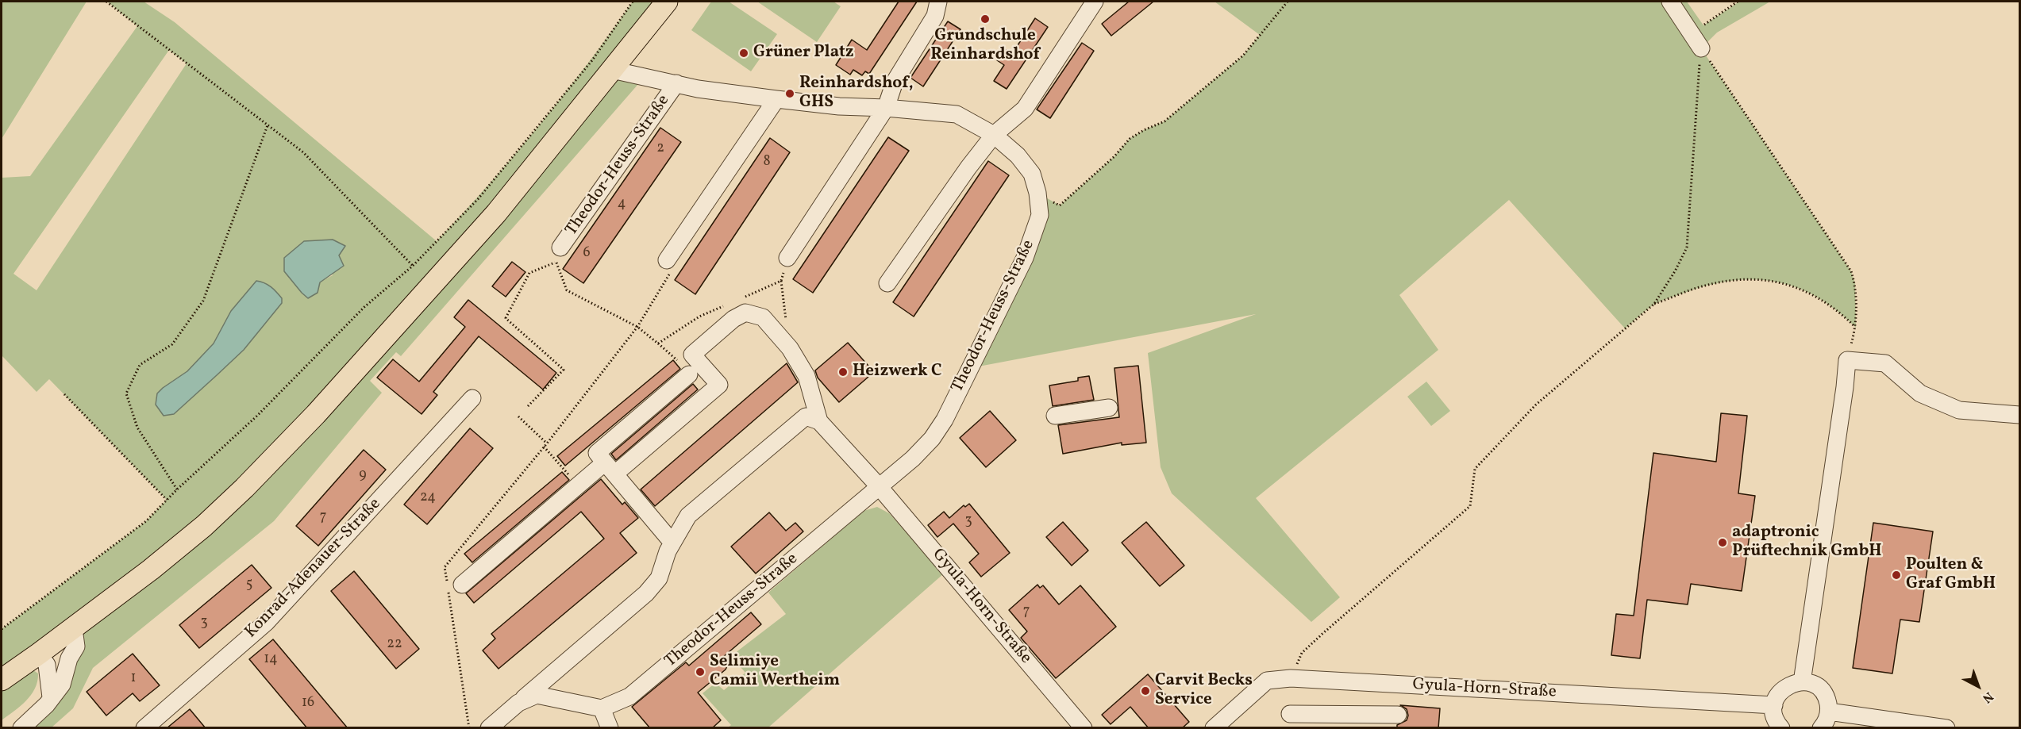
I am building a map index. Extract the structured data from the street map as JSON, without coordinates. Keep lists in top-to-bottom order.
{
  "streets": {
    "street": ["Theodor-Heuss-Straße", "Konrad-Adenauer-Straße", "Gyula-Horn-Straße"]
  },
  "crossings": [
    ["Theodor-Heuss-Straße", "Gyula-Horn-Straße"]
  ],
  "places": [
    "Grundschule Reinhardshof",
    "Grüner Platz",
    "Reinhardshof, GHS",
    "Heizwerk C",
    "adaptronic Prüftechnik GmbH",
    "Poulten & Graf GmbH",
    "Selimiye Camii Wertheim",
    "Carvit Becks Service"
  ],
  "house_numbers": [
    "2",
    "8",
    "4",
    "6",
    "9",
    "24",
    "7",
    "3",
    "5",
    "7",
    "3",
    "22",
    "14",
    "1",
    "16"
  ],
  "north": "bottom right"
}
